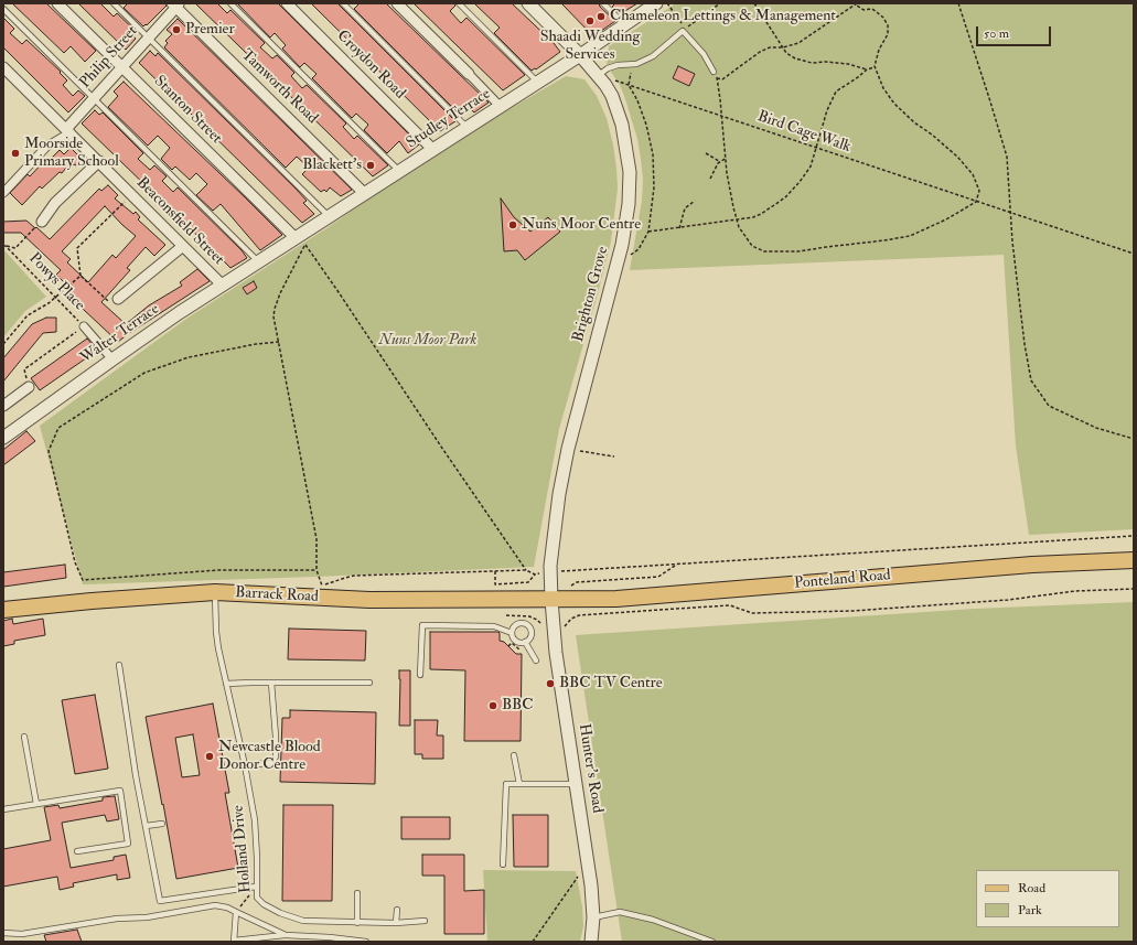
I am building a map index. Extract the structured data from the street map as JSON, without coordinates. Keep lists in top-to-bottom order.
{
  "streets": {
    "main road": ["Ponteland Road", "Barrack Road"],
    "street": [
      "Philip Street",
      "Croydon Road",
      "Tamworth Road",
      "Stanton Street",
      "Studley Terrace",
      "Beaconsfield Street",
      "Brighton Grove",
      "Walter Terrace",
      "Hunter's Road"
    ],
    "lane": ["Holland Drive"],
    "path": ["Bird Cage Walk", "Powys Place"]
  },
  "crossings": [
    ["Philip Street", "Tamworth Road"],
    ["Philip Street", "Stanton Street"],
    ["Philip Street", "Beaconsfield Street"],
    ["Croydon Road", "Studley Terrace"],
    ["Tamworth Road", "Studley Terrace"],
    ["Stanton Street", "Studley Terrace"],
    ["Studley Terrace", "Brighton Grove"],
    ["Studley Terrace", "Walter Terrace"],
    ["Bird Cage Walk", "Brighton Grove"],
    ["Beaconsfield Street", "Walter Terrace"],
    ["Brighton Grove", "Ponteland Road"],
    ["Brighton Grove", "Barrack Road"],
    ["Brighton Grove", "Hunter's Road"],
    ["Ponteland Road", "Barrack Road"],
    ["Ponteland Road", "Hunter's Road"],
    ["Barrack Road", "Hunter's Road"],
    ["Barrack Road", "Holland Drive"]
  ],
  "parks": ["Nuns Moor Park"],
  "places": [
    "Chameleon Lettings & Management",
    "Shaadi Wedding Services",
    "Premier",
    "Moorside Primary School",
    "Blackett's",
    "Nuns Moor Centre",
    "BBC TV Centre",
    "BBC",
    "Newcastle Blood Donor Centre"
  ],
  "legend": ["Road", "Park"],
  "scale_bar": "50 m"
}
